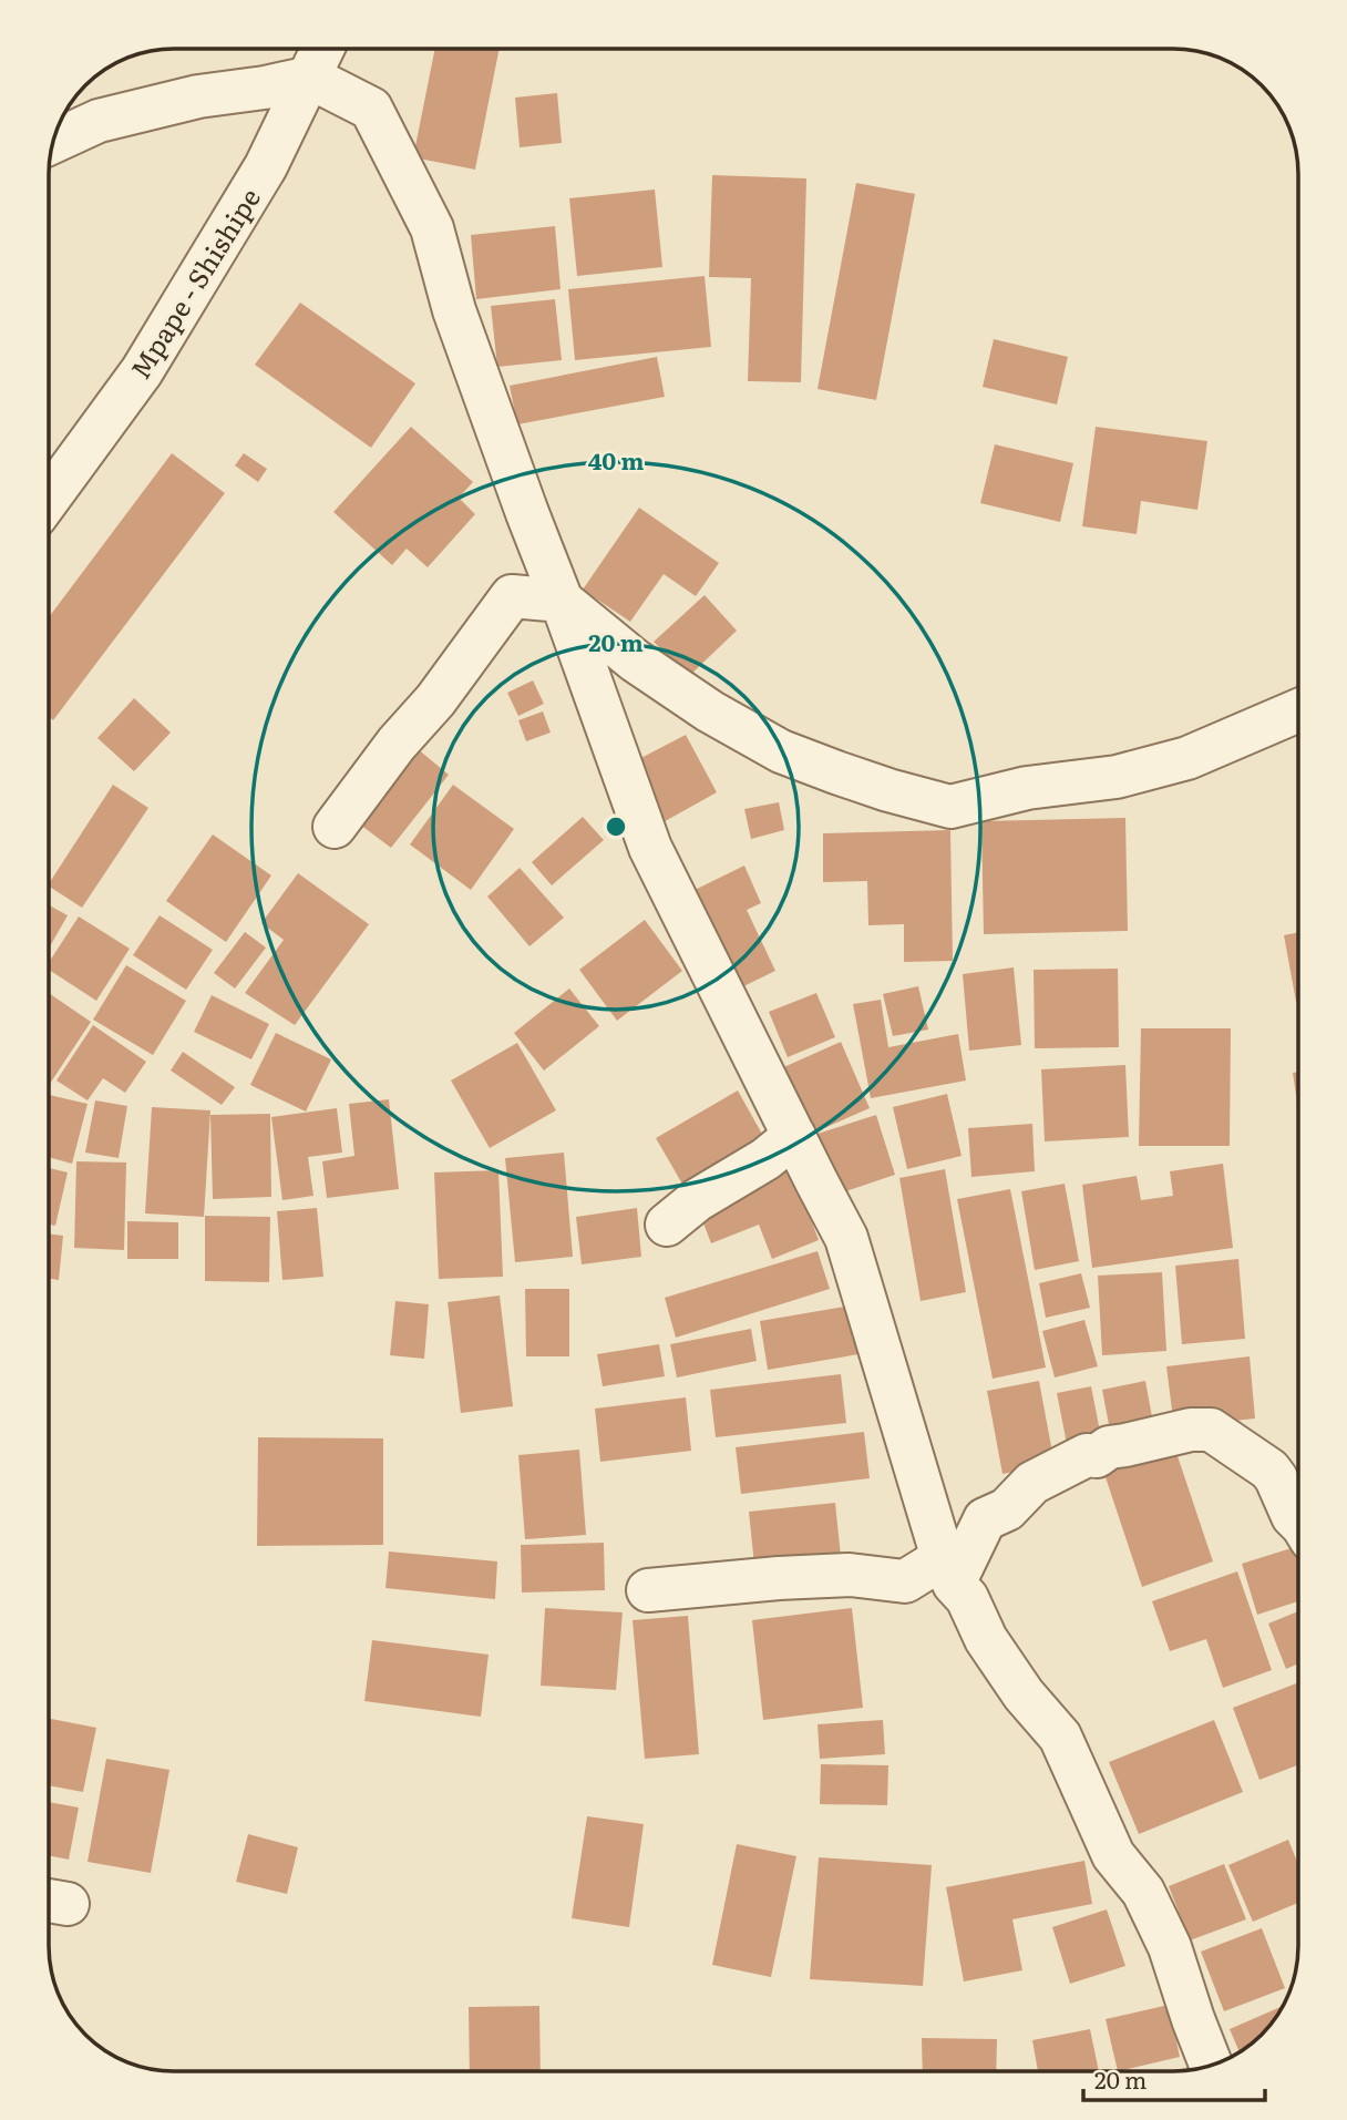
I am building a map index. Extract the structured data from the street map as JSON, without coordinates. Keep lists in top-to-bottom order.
{
  "streets": {
    "street": ["Mpape - Shishipe"]
  },
  "scale_bar": "20 m",
  "rings": ["40 m", "20 m"]
}
